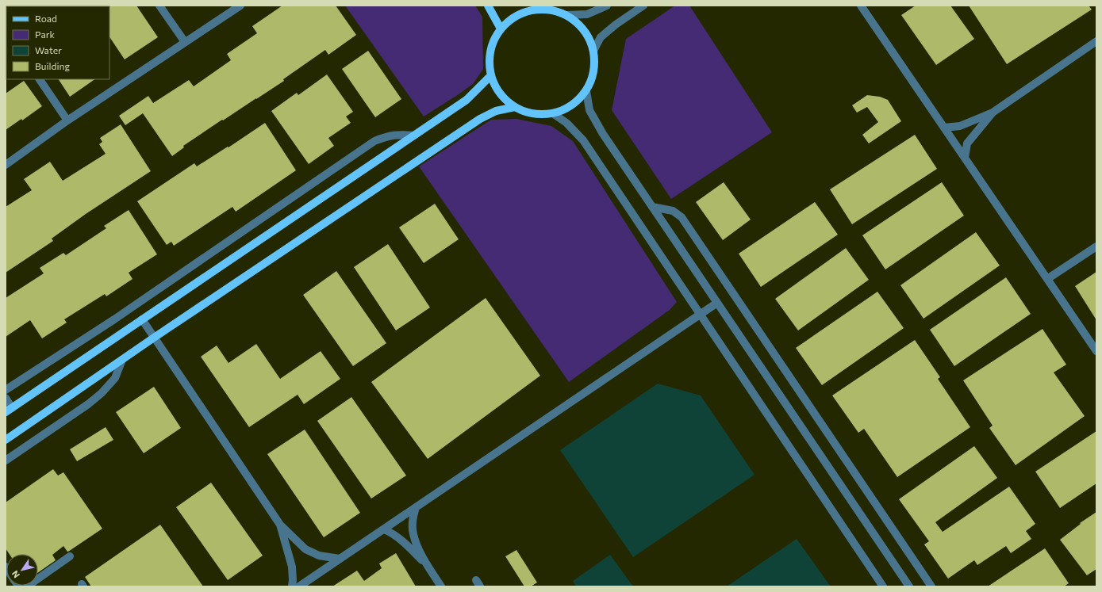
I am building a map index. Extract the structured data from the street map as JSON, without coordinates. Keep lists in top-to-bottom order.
{
  "legend": [
    "Road",
    "Park",
    "Water",
    "Building"
  ],
  "north": "bottom left"
}
